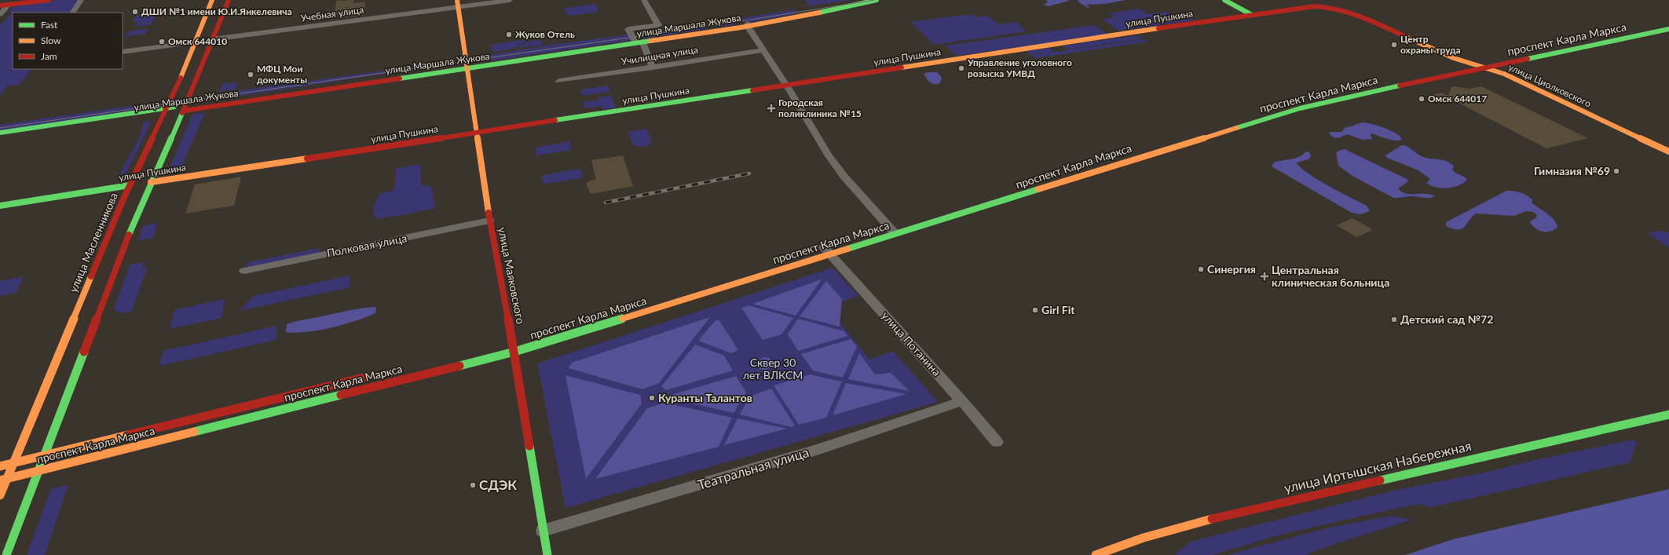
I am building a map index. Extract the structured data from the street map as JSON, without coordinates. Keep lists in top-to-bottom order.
{
  "streets": {
    "main road": [
      "улица Пушкина",
      "улица Маршала Жукова",
      "проспект Карла Маркса",
      "улица Циолковского",
      "улица Масленникова",
      "улица Маяковского",
      "улица Иртышская Набережная"
    ],
    "street": [
      "Учебная улица",
      "Училищная улица",
      "Полковая улица",
      "улица Потанина",
      "Театральная улица"
    ]
  },
  "crossings": [
    ["Учебная улица", "улица Маяковского"],
    ["улица Пушкина", "улица Циолковского"],
    ["улица Пушкина", "улица Масленникова"],
    ["улица Пушкина", "улица Маяковского"],
    ["улица Маршала Жукова", "улица Масленникова"],
    ["улица Маршала Жукова", "улица Маяковского"],
    ["проспект Карла Маркса", "улица Циолковского"],
    ["проспект Карла Маркса", "улица Масленникова"],
    ["проспект Карла Маркса", "улица Маяковского"],
    ["проспект Карла Маркса", "улица Потанина"],
    ["Полковая улица", "улица Маяковского"],
    ["улица Маяковского", "Театральная улица"],
    ["улица Потанина", "Театральная улица"]
  ],
  "parks": ["Сквер 30 лет ВЛКСМ"],
  "places": {
    "other": [
      "ДШИ №1 имени Ю.И.Янкелевича",
      "Жуков Отель",
      "Омск 644010",
      "Центр охраны труда",
      "Управление уголовного розыска УМВД",
      "МФЦ Мои документы",
      "Омск 644017",
      "Гимназия №69",
      "Синергия",
      "Girl Fit",
      "Детский сад №72",
      "Куранты Талантов",
      "СДЭК"
    ],
    "health": ["Городская поликлиника №15", "Центральная клиническая больница"]
  },
  "legend": ["Fast", "Slow", "Jam"]
}
